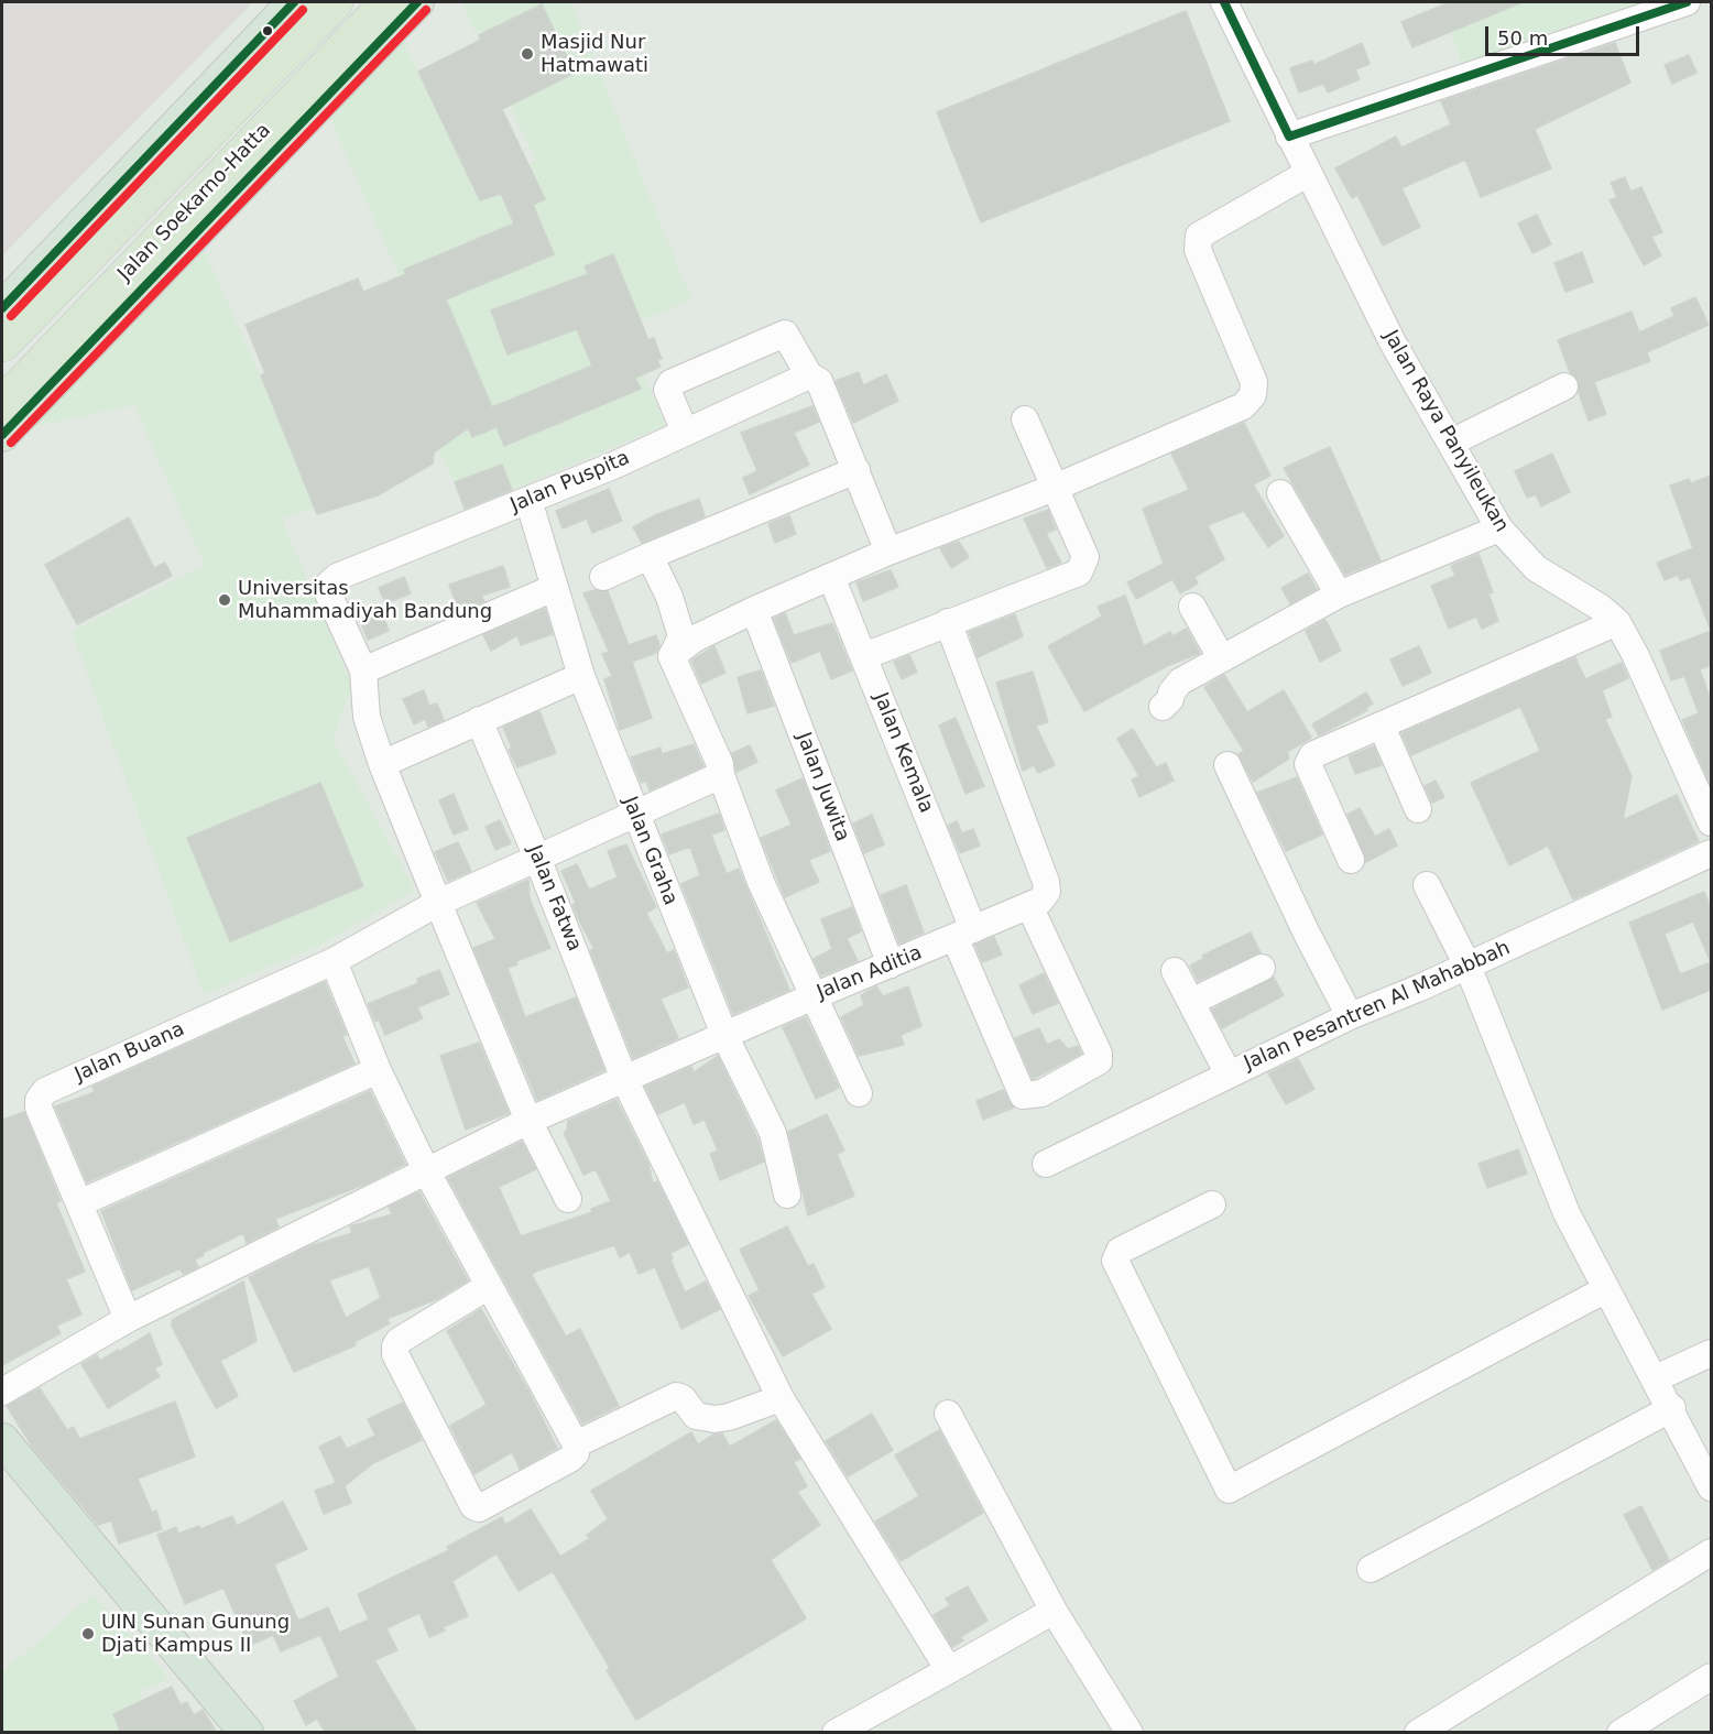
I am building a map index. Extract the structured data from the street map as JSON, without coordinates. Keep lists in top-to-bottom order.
{
  "streets": {
    "highway": ["Jalan Soekarno-Hatta"],
    "street": [
      "Jalan Raya Panyileukan",
      "Jalan Puspita",
      "Jalan Kemala",
      "Jalan Juwita",
      "Jalan Graha",
      "Jalan Fatwa",
      "Jalan Aditia",
      "Jalan Pesantren Al Mahabbah",
      "Jalan Buana"
    ]
  },
  "crossings": [
    ["Jalan Puspita", "Jalan Graha"],
    ["Jalan Kemala", "Jalan Aditia"],
    ["Jalan Juwita", "Jalan Aditia"],
    ["Jalan Graha", "Jalan Aditia"],
    ["Jalan Graha", "Jalan Buana"],
    ["Jalan Fatwa", "Jalan Aditia"],
    ["Jalan Fatwa", "Jalan Buana"],
    ["Jalan Aditia", "Jalan Buana"]
  ],
  "places": ["Masjid Nur Hatmawati", "Universitas Muhammadiyah Bandung", "UIN Sunan Gunung Djati Kampus II"],
  "scale_bar": "50 m"
}
